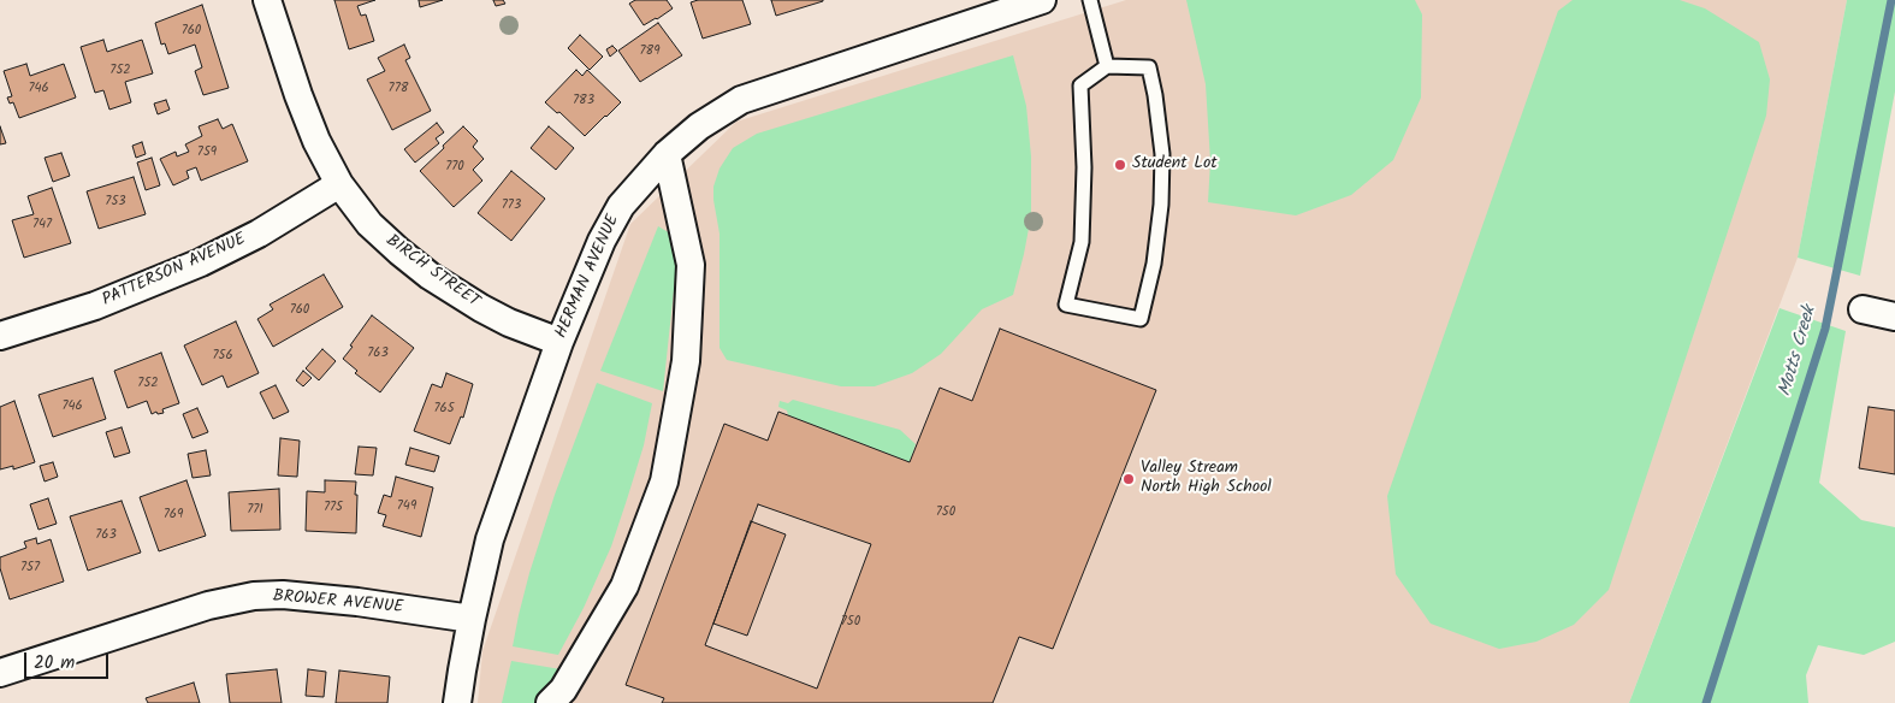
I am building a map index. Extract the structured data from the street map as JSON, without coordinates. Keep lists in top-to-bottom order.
{
  "streets": {
    "street": [
      "PATTERSON AVENUE",
      "BIRCH STREET",
      "HERMAN AVENUE",
      "BROWER AVENUE"
    ]
  },
  "crossings": [
    ["PATTERSON AVENUE", "BIRCH STREET"],
    ["BIRCH STREET", "HERMAN AVENUE"],
    ["HERMAN AVENUE", "BROWER AVENUE"]
  ],
  "water": ["Motts Creek"],
  "places": ["Student Lot", "Valley Stream North High School"],
  "house_numbers": [
    "760",
    "789",
    "752",
    "746",
    "778",
    "783",
    "759",
    "770",
    "753",
    "773",
    "747",
    "760",
    "763",
    "756",
    "752",
    "746",
    "765",
    "749",
    "775",
    "771",
    "750",
    "769",
    "763",
    "757",
    "750"
  ],
  "scale_bar": "20 m"
}
